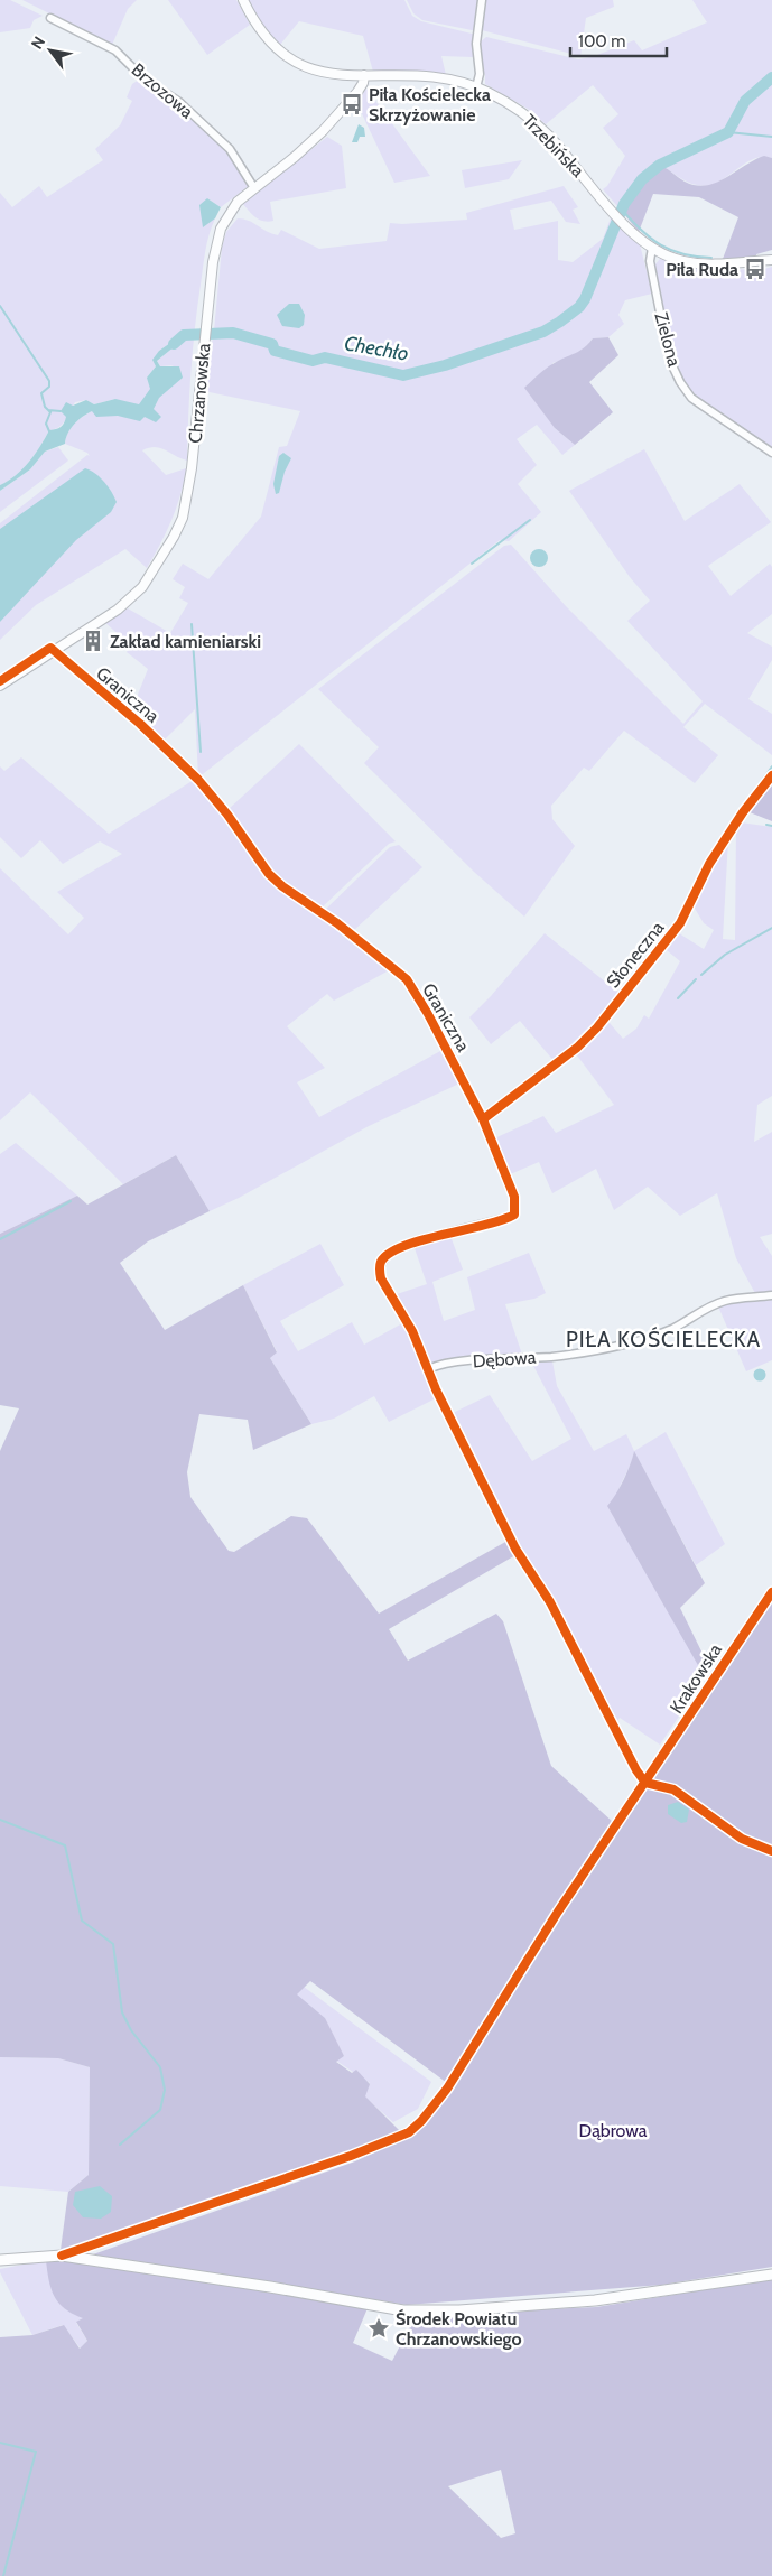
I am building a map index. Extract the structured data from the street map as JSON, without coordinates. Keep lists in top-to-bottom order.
{
  "streets": {
    "street": [
      "Brzozowa",
      "Trzebińska",
      "Zielona",
      "Chrzanowska",
      "Graniczna",
      "Słoneczna",
      "Dębowa",
      "Krakowska"
    ]
  },
  "crossings": [
    ["Brzozowa", "Chrzanowska"],
    ["Trzebińska", "Zielona"],
    ["Trzebińska", "Chrzanowska"],
    ["Chrzanowska", "Graniczna"],
    ["Graniczna", "Słoneczna"],
    ["Graniczna", "Dębowa"]
  ],
  "districts": ["PIŁA KOŚCIELECKA"],
  "water": ["Chechło"],
  "parks": ["Dąbrowa"],
  "places": {
    "bus stop": ["Piła Kościelecka Skrzyżowanie", "Piła Ruda"],
    "building": ["Zakład kamieniarski"],
    "place": ["Środek Powiatu Chrzanowskiego"]
  },
  "scale_bar": "100 m",
  "north": "top left"
}
